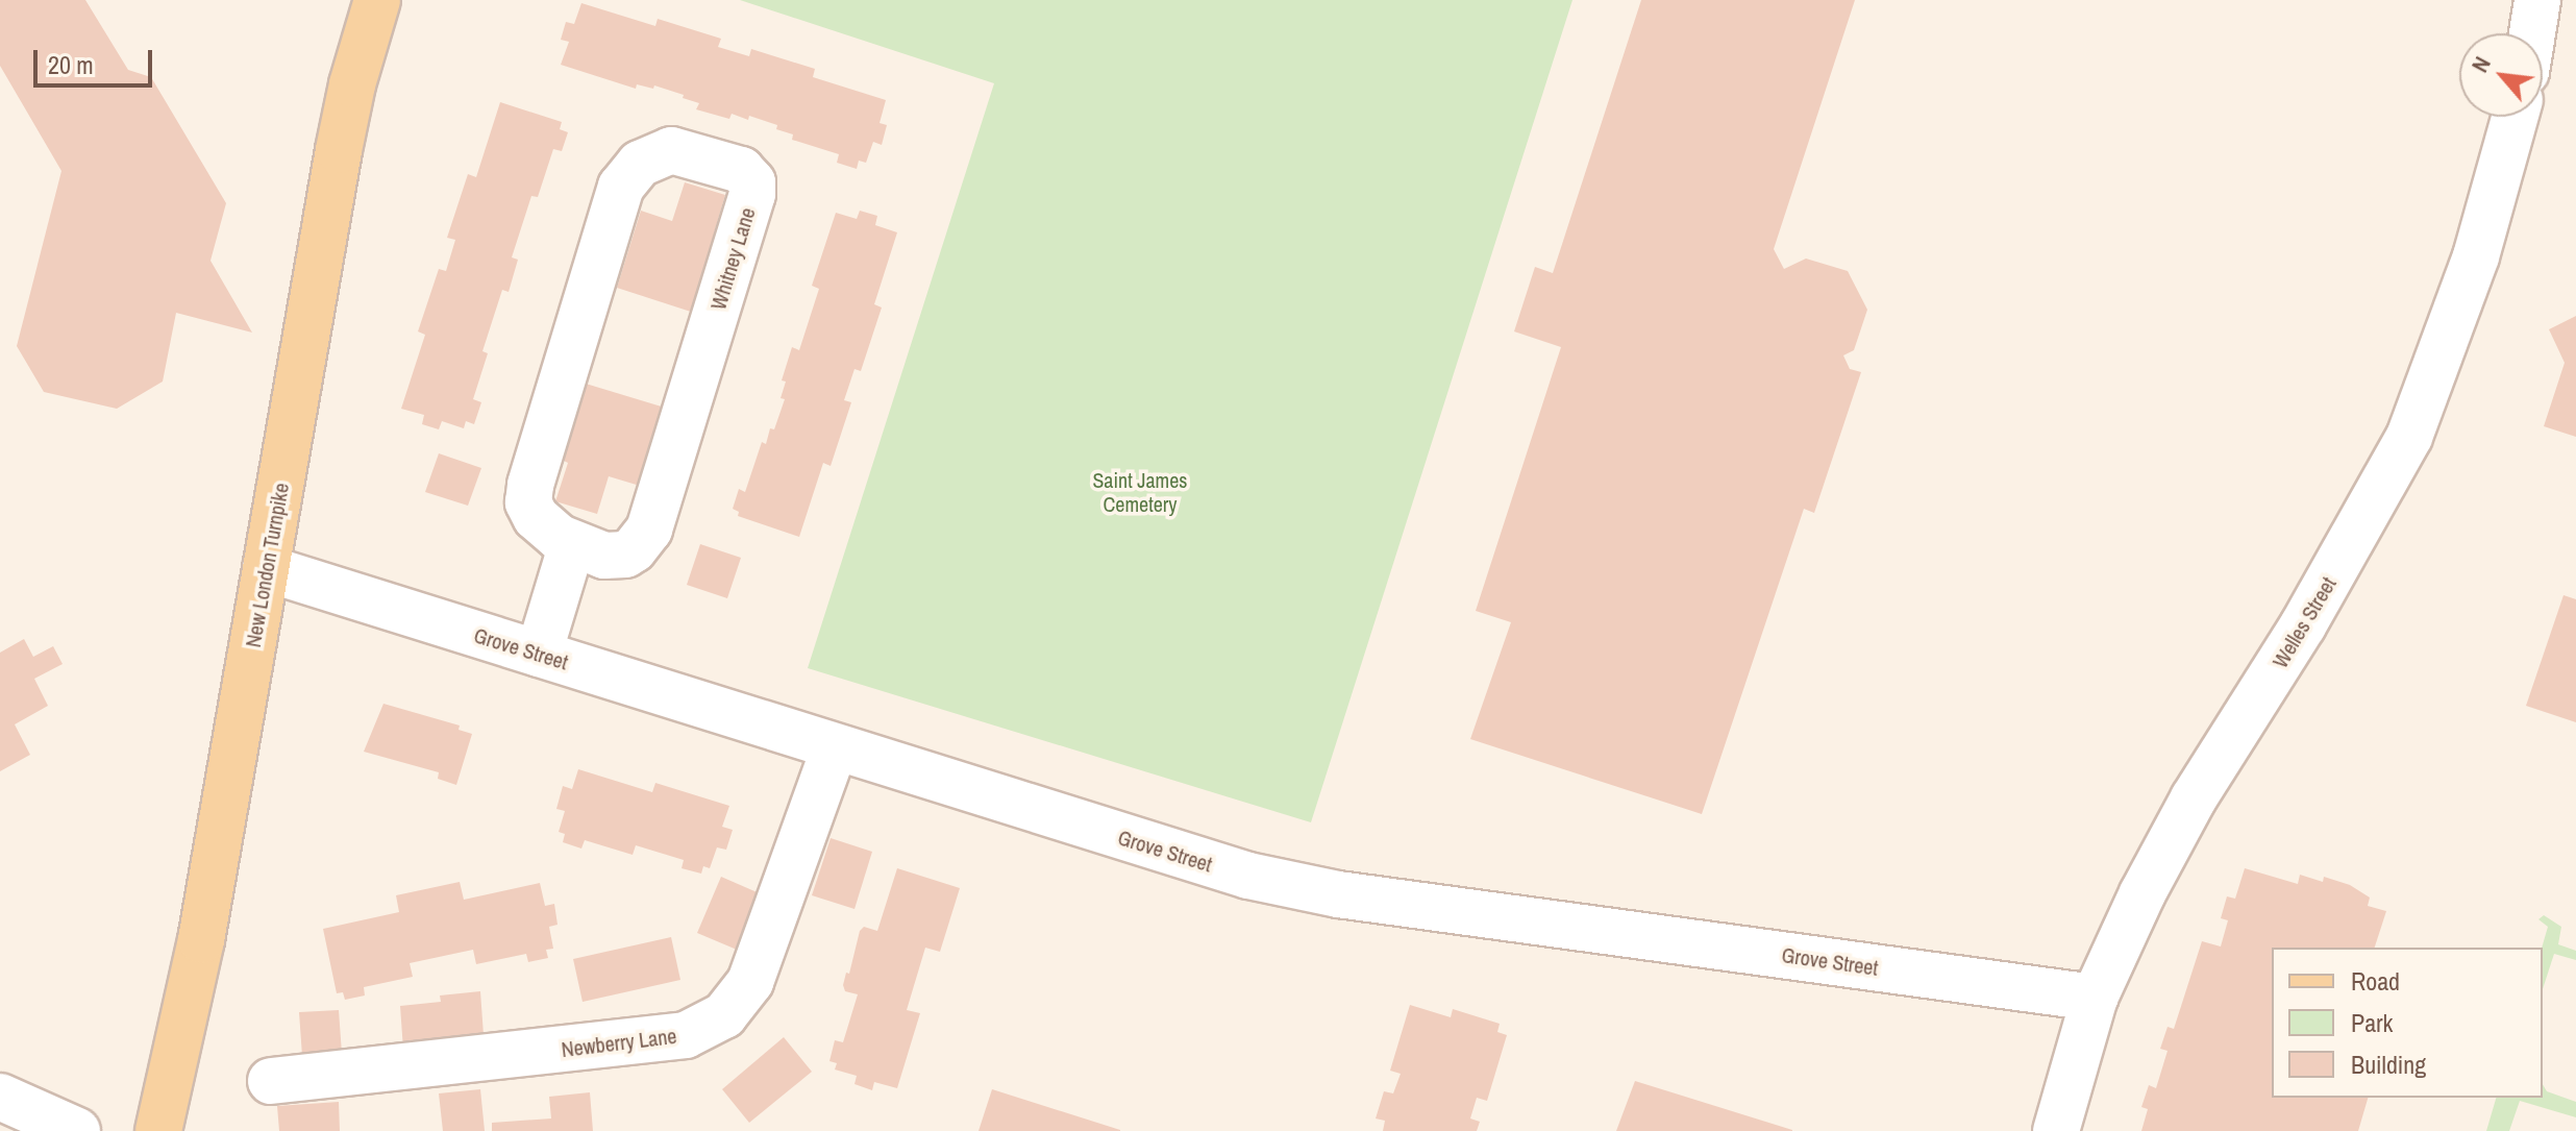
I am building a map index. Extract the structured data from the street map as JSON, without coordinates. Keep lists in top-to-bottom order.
{
  "streets": {
    "main road": ["New London Turnpike"],
    "street": [
      "Whitney Lane",
      "Welles Street",
      "Grove Street",
      "Newberry Lane"
    ]
  },
  "crossings": [
    ["New London Turnpike", "Grove Street"],
    ["Welles Street", "Grove Street"],
    ["Grove Street", "Newberry Lane"]
  ],
  "parks": ["Saint James Cemetery"],
  "legend": ["Road", "Park", "Building"],
  "scale_bar": "20 m",
  "north": "top left"
}
